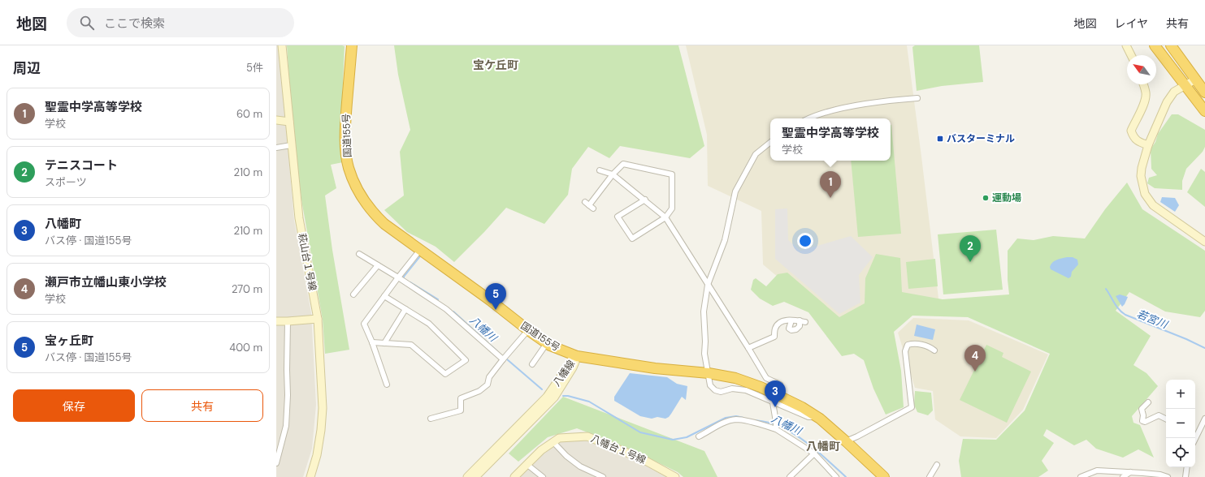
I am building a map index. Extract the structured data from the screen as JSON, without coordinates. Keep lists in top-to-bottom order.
{
  "streets": {
    "highway": ["国道155号"],
    "street": ["萩山台１号線", "八幡線", "八幡台１号線"]
  },
  "crossings": [
    ["国道155号", "八幡線"]
  ],
  "districts": ["宝ケ丘町", "八幡町"],
  "water": ["若宮川", "八幡川"],
  "places": {
    "transit": ["バスターミナル"],
    "other": ["運動場"]
  },
  "north": "top left",
  "page": {
    "header": "地図",
    "search": "ここで検索",
    "nav": ["地図", "レイヤ", "共有"],
    "heading": ["周辺", "5件"],
    "list": [
      {
        "mark": "1",
        "name": "聖霊中学高等学校",
        "note": "学校",
        "value": "60 m"
      },
      {
        "mark": "2",
        "name": "テニスコート",
        "note": "スポーツ",
        "value": "210 m"
      },
      {
        "mark": "3",
        "name": "八幡町",
        "note": "バス停 · 国道155号",
        "value": "210 m"
      },
      {
        "mark": "4",
        "name": "瀬戸市立幡山東小学校",
        "note": "学校",
        "value": "270 m"
      },
      {
        "mark": "5",
        "name": "宝ヶ丘町",
        "note": "バス停 · 国道155号",
        "value": "400 m"
      }
    ],
    "popup": ["聖霊中学高等学校", "学校"],
    "pins": [
      "1",
      "2",
      "5",
      "4",
      "3"
    ],
    "buttons": ["保存", "共有"],
    "map_buttons": ["+", "−"]
  }
}
